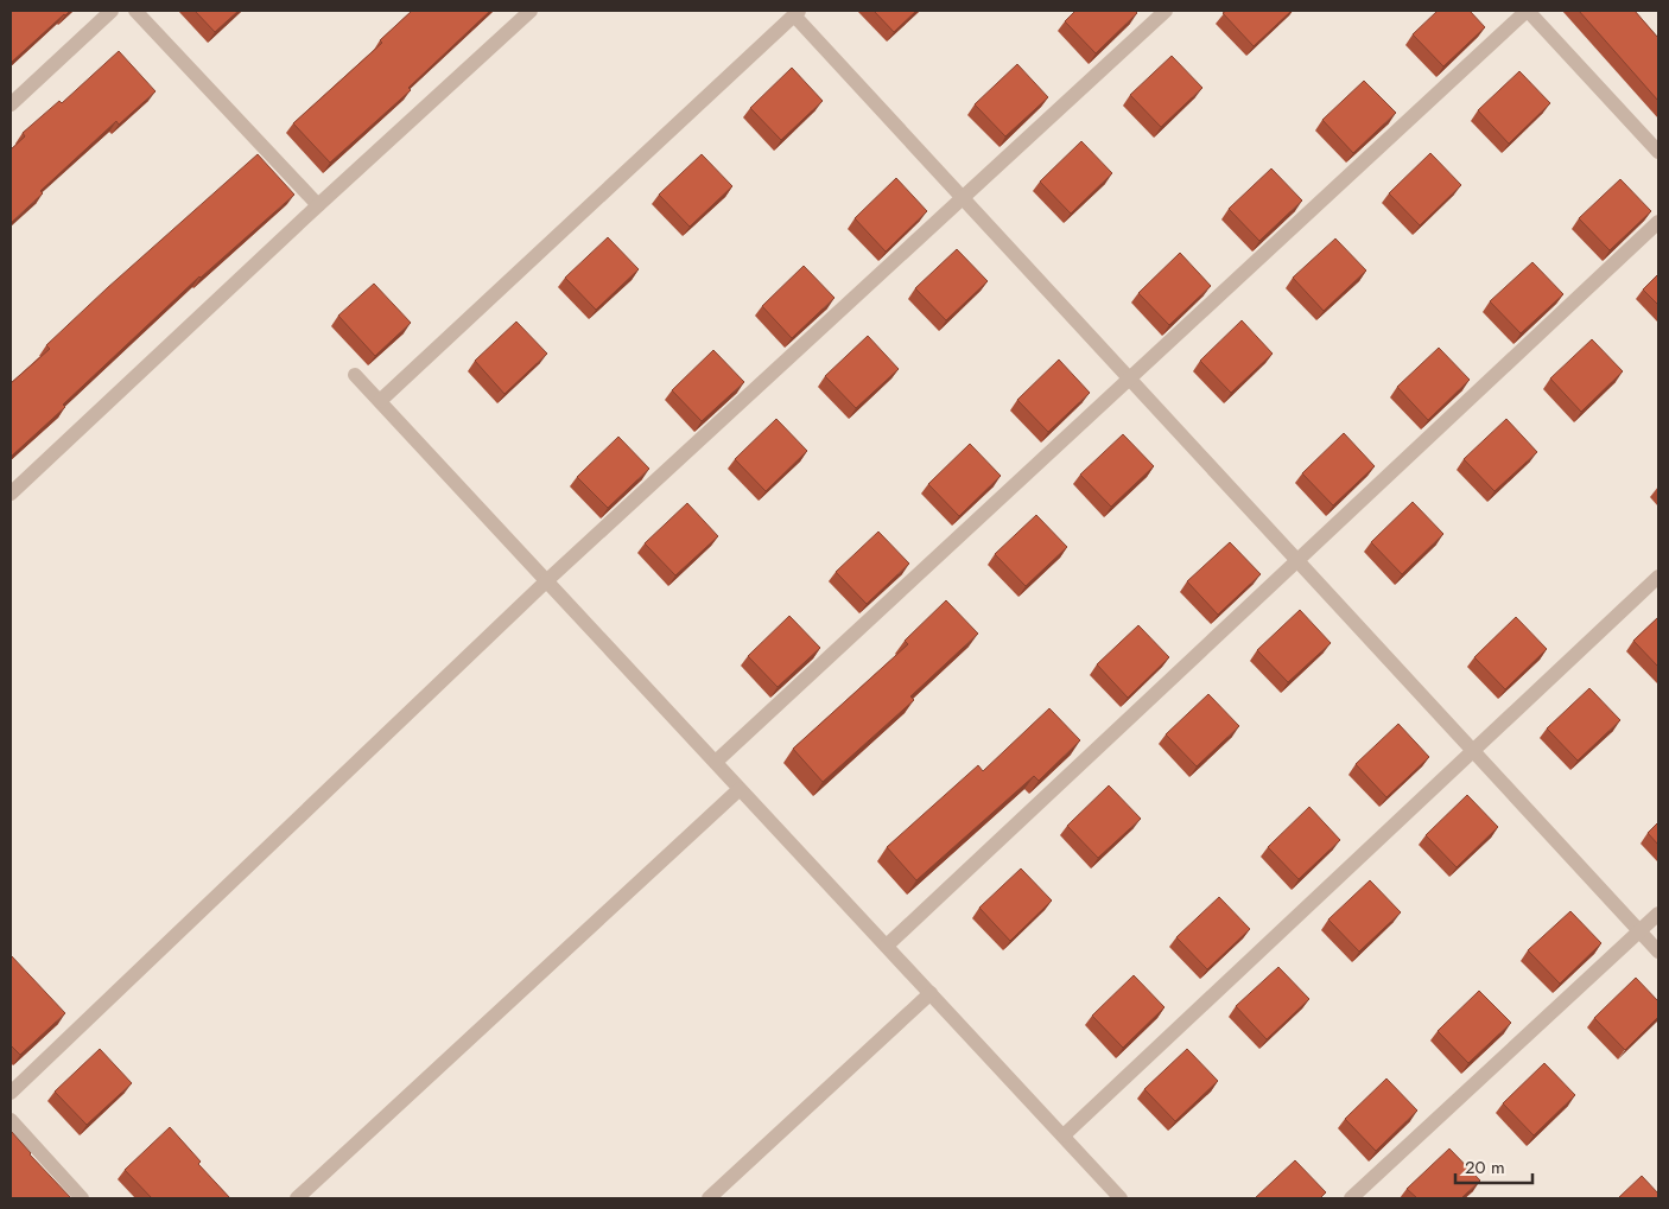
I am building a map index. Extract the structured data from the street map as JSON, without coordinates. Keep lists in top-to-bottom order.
{
  "scale_bar": "20 m"
}
